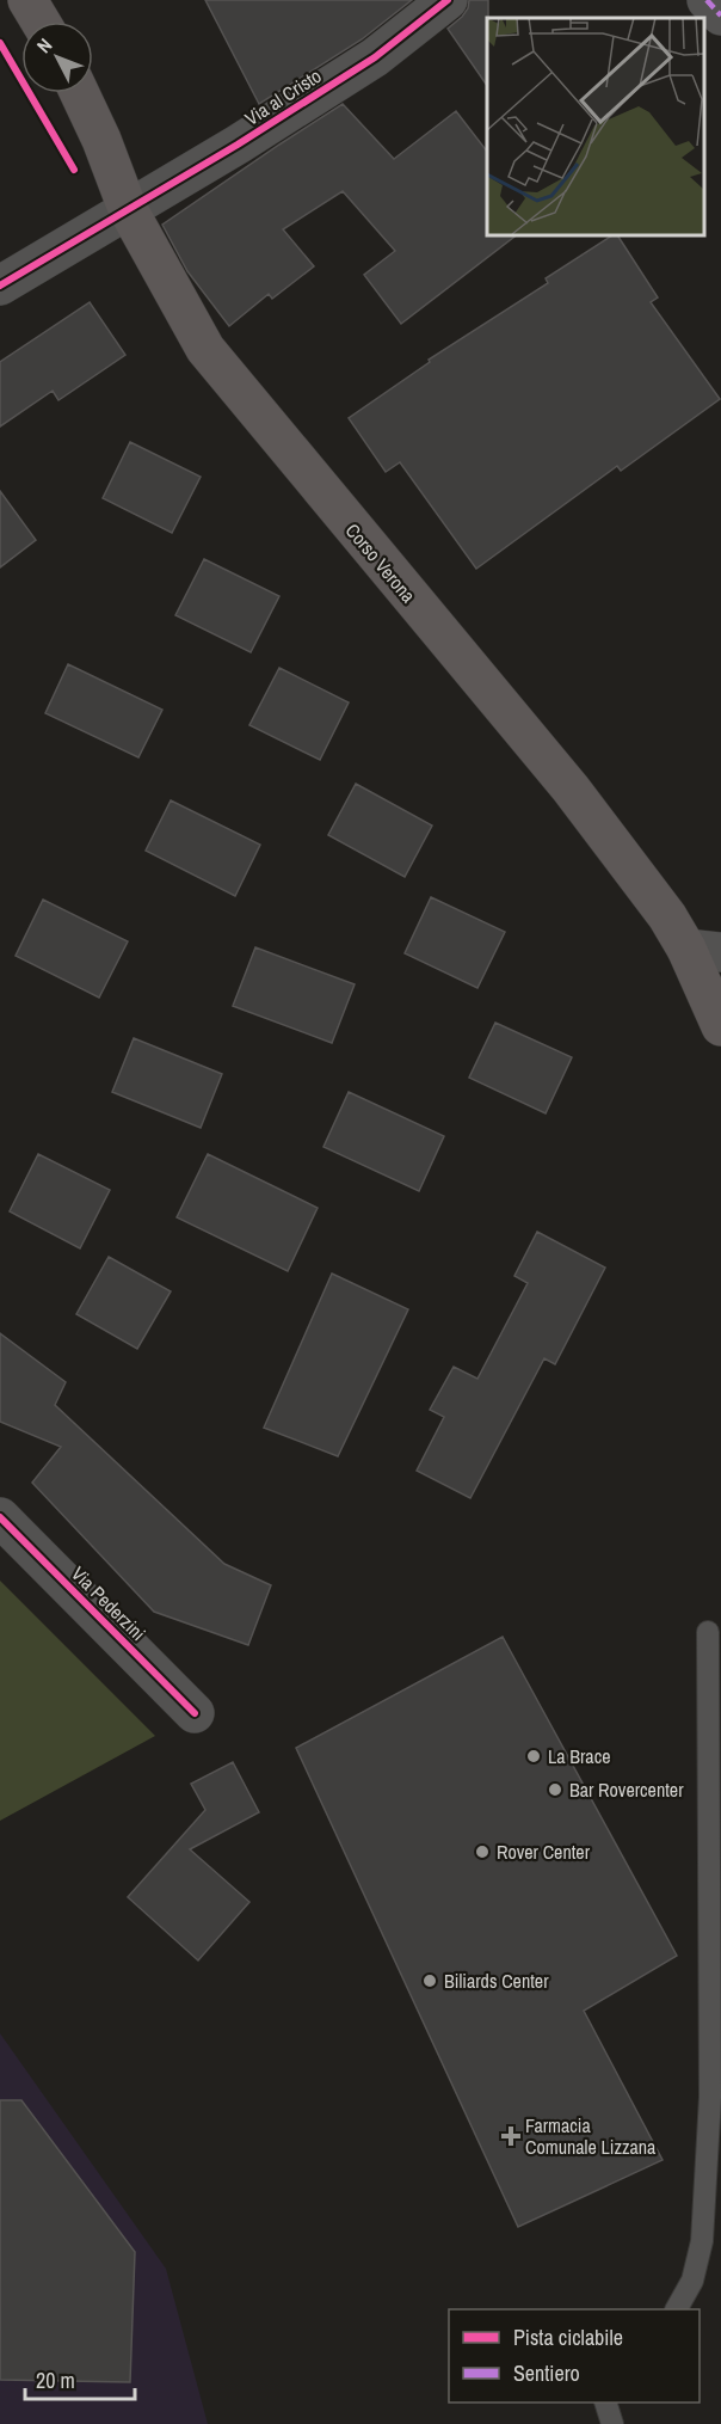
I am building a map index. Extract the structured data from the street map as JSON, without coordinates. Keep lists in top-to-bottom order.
{
  "streets": {
    "main road": ["Corso Verona"],
    "street": ["Via al Cristo", "Via Pederzini"]
  },
  "crossings": [
    ["Via al Cristo", "Corso Verona"]
  ],
  "places": {
    "other": [
      "La Brace",
      "Bar Rovercenter",
      "Rover Center",
      "Biliards Center"
    ],
    "health": ["Farmacia Comunale Lizzana"]
  },
  "legend": ["Pista ciclabile", "Sentiero"],
  "scale_bar": "20 m",
  "north": "top left"
}
